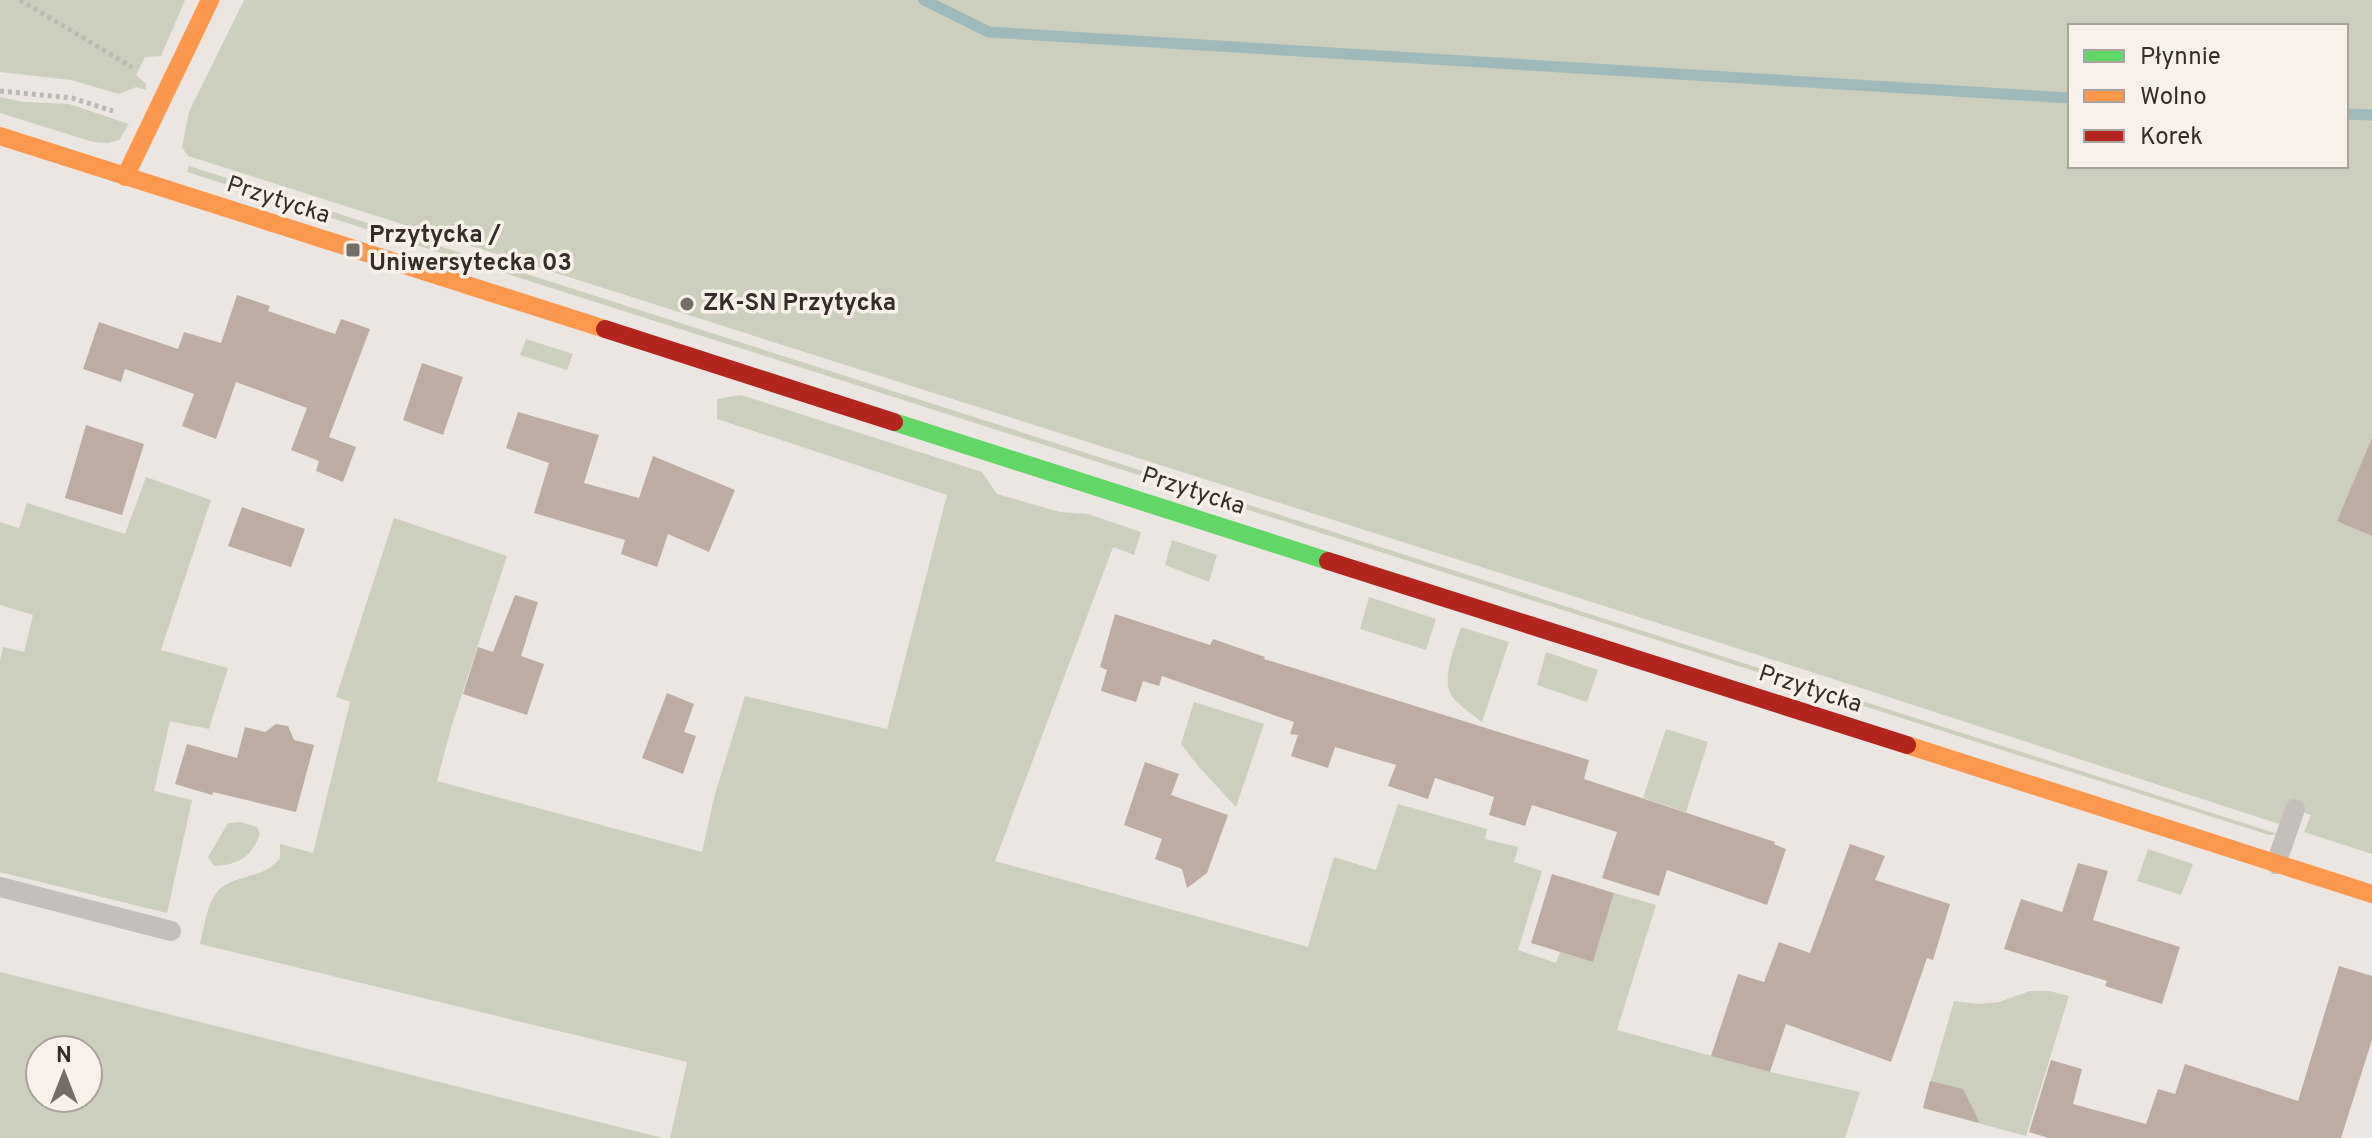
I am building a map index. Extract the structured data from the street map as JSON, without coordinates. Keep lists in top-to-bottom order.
{
  "streets": {
    "main road": ["Przytycka"]
  },
  "places": {
    "transit": ["Przytycka / Uniwersytecka 03"],
    "other": ["ZK-SN Przytycka"]
  },
  "legend": ["Płynnie", "Wolno", "Korek"],
  "north": "top"
}
